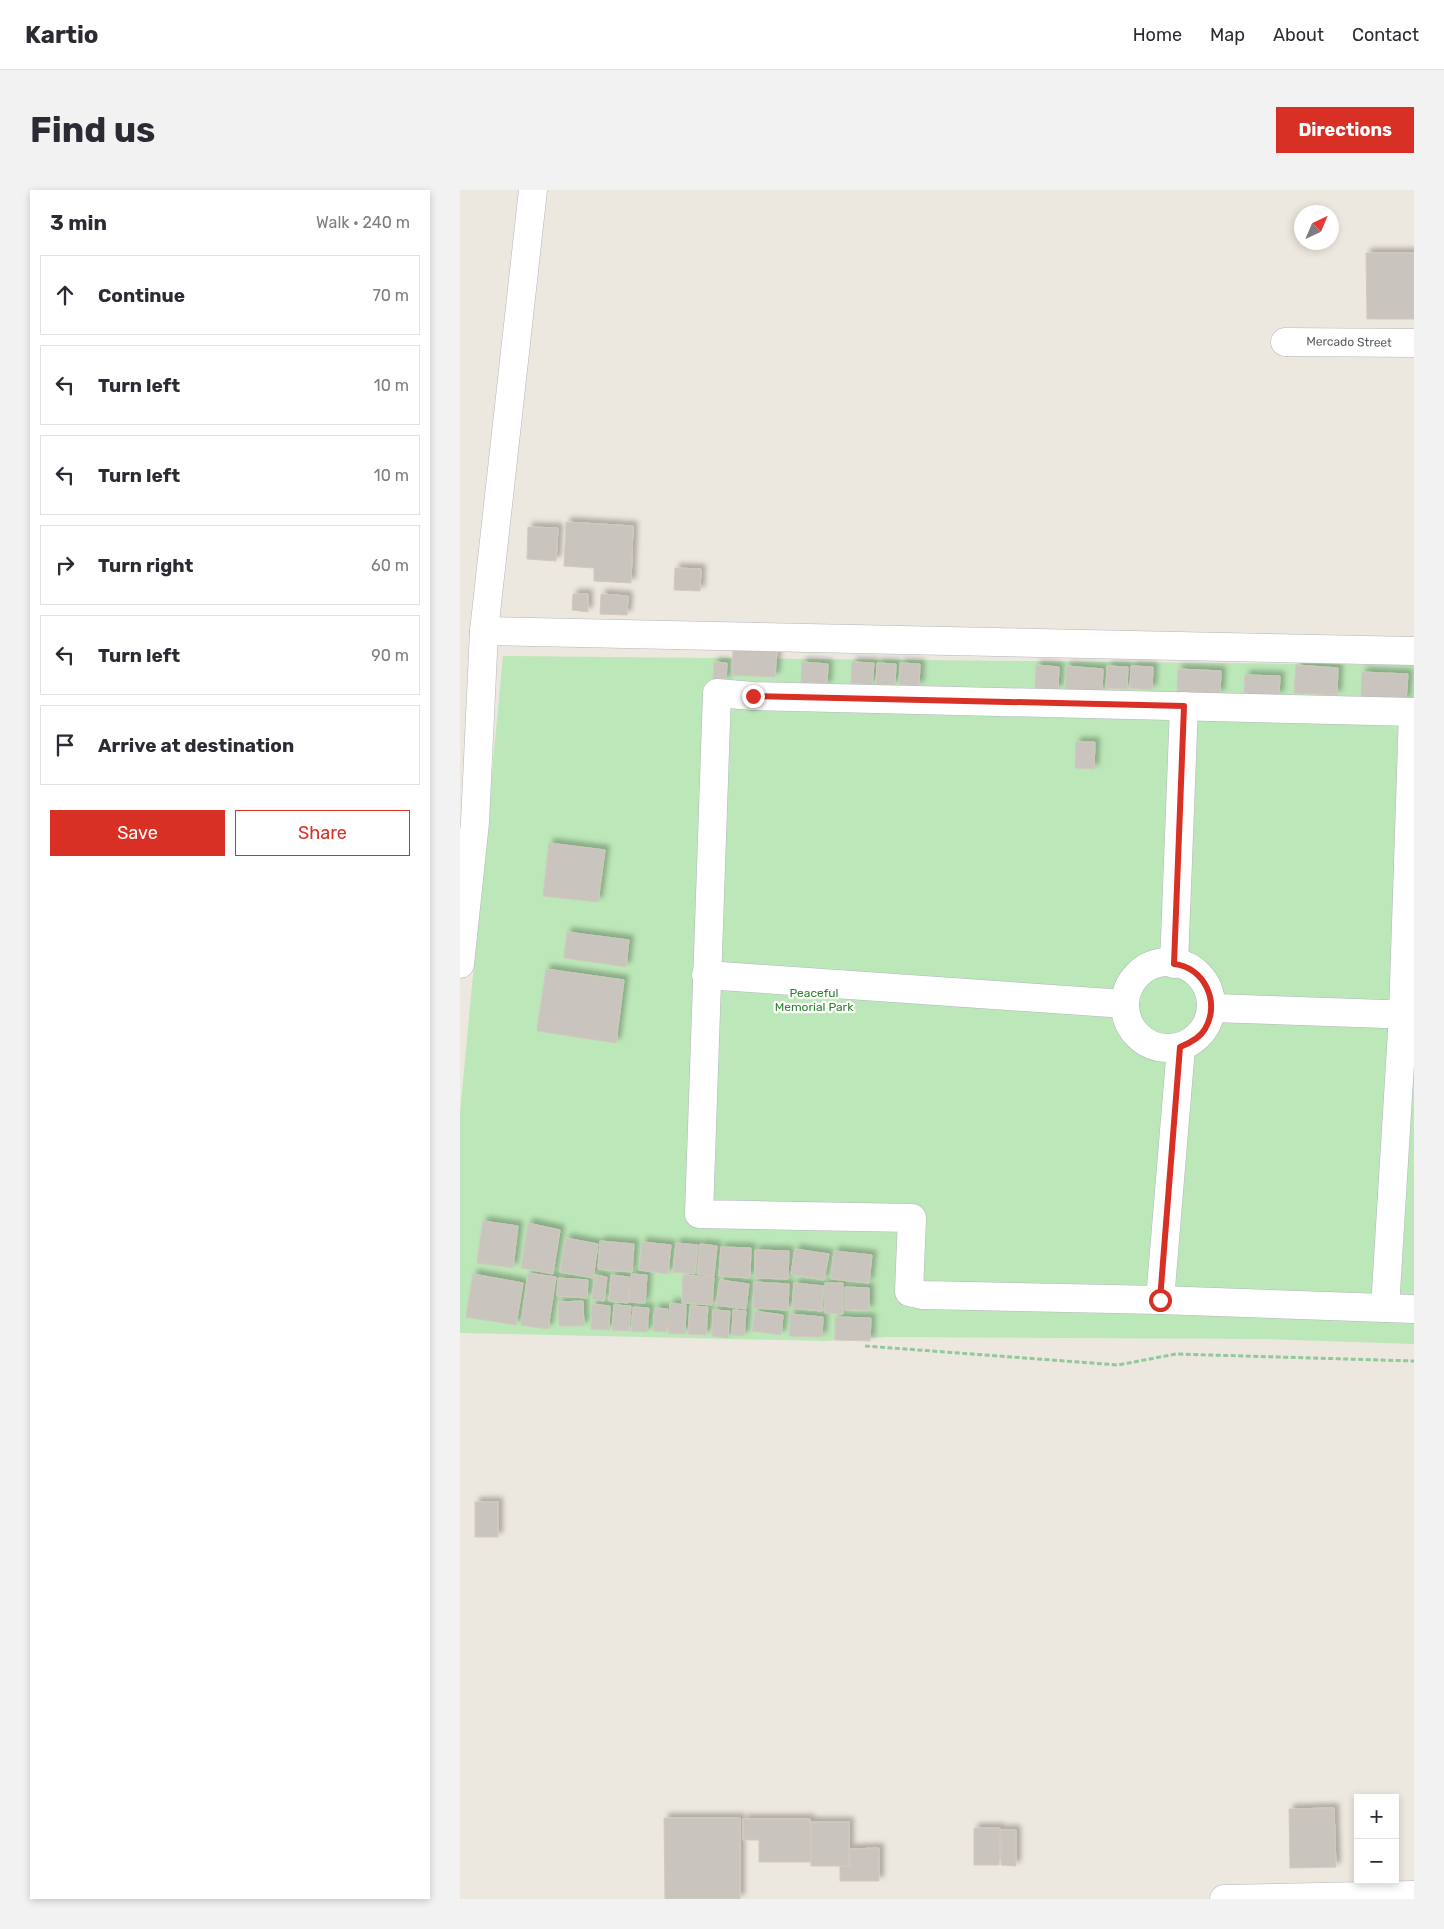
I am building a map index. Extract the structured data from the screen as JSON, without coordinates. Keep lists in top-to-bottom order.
{
  "streets": {
    "street": ["Mercado Street"]
  },
  "parks": ["Peaceful Memorial Park"],
  "north": "top right",
  "page": {
    "header": "Kartio",
    "nav": [
      "Home",
      "Map",
      "About",
      "Contact"
    ],
    "buttons": [
      "Directions",
      ["Save", "Share"]
    ],
    "title": "Find us",
    "heading": ["3 min", "Walk · 240 m"],
    "list": [
      ["Continue", "70 m"],
      ["Turn left", "10 m"],
      ["Turn left", "10 m"],
      ["Turn right", "60 m"],
      ["Turn left", "90 m"],
      "Arrive at destination"
    ],
    "map_buttons": ["+", "−"]
  }
}
